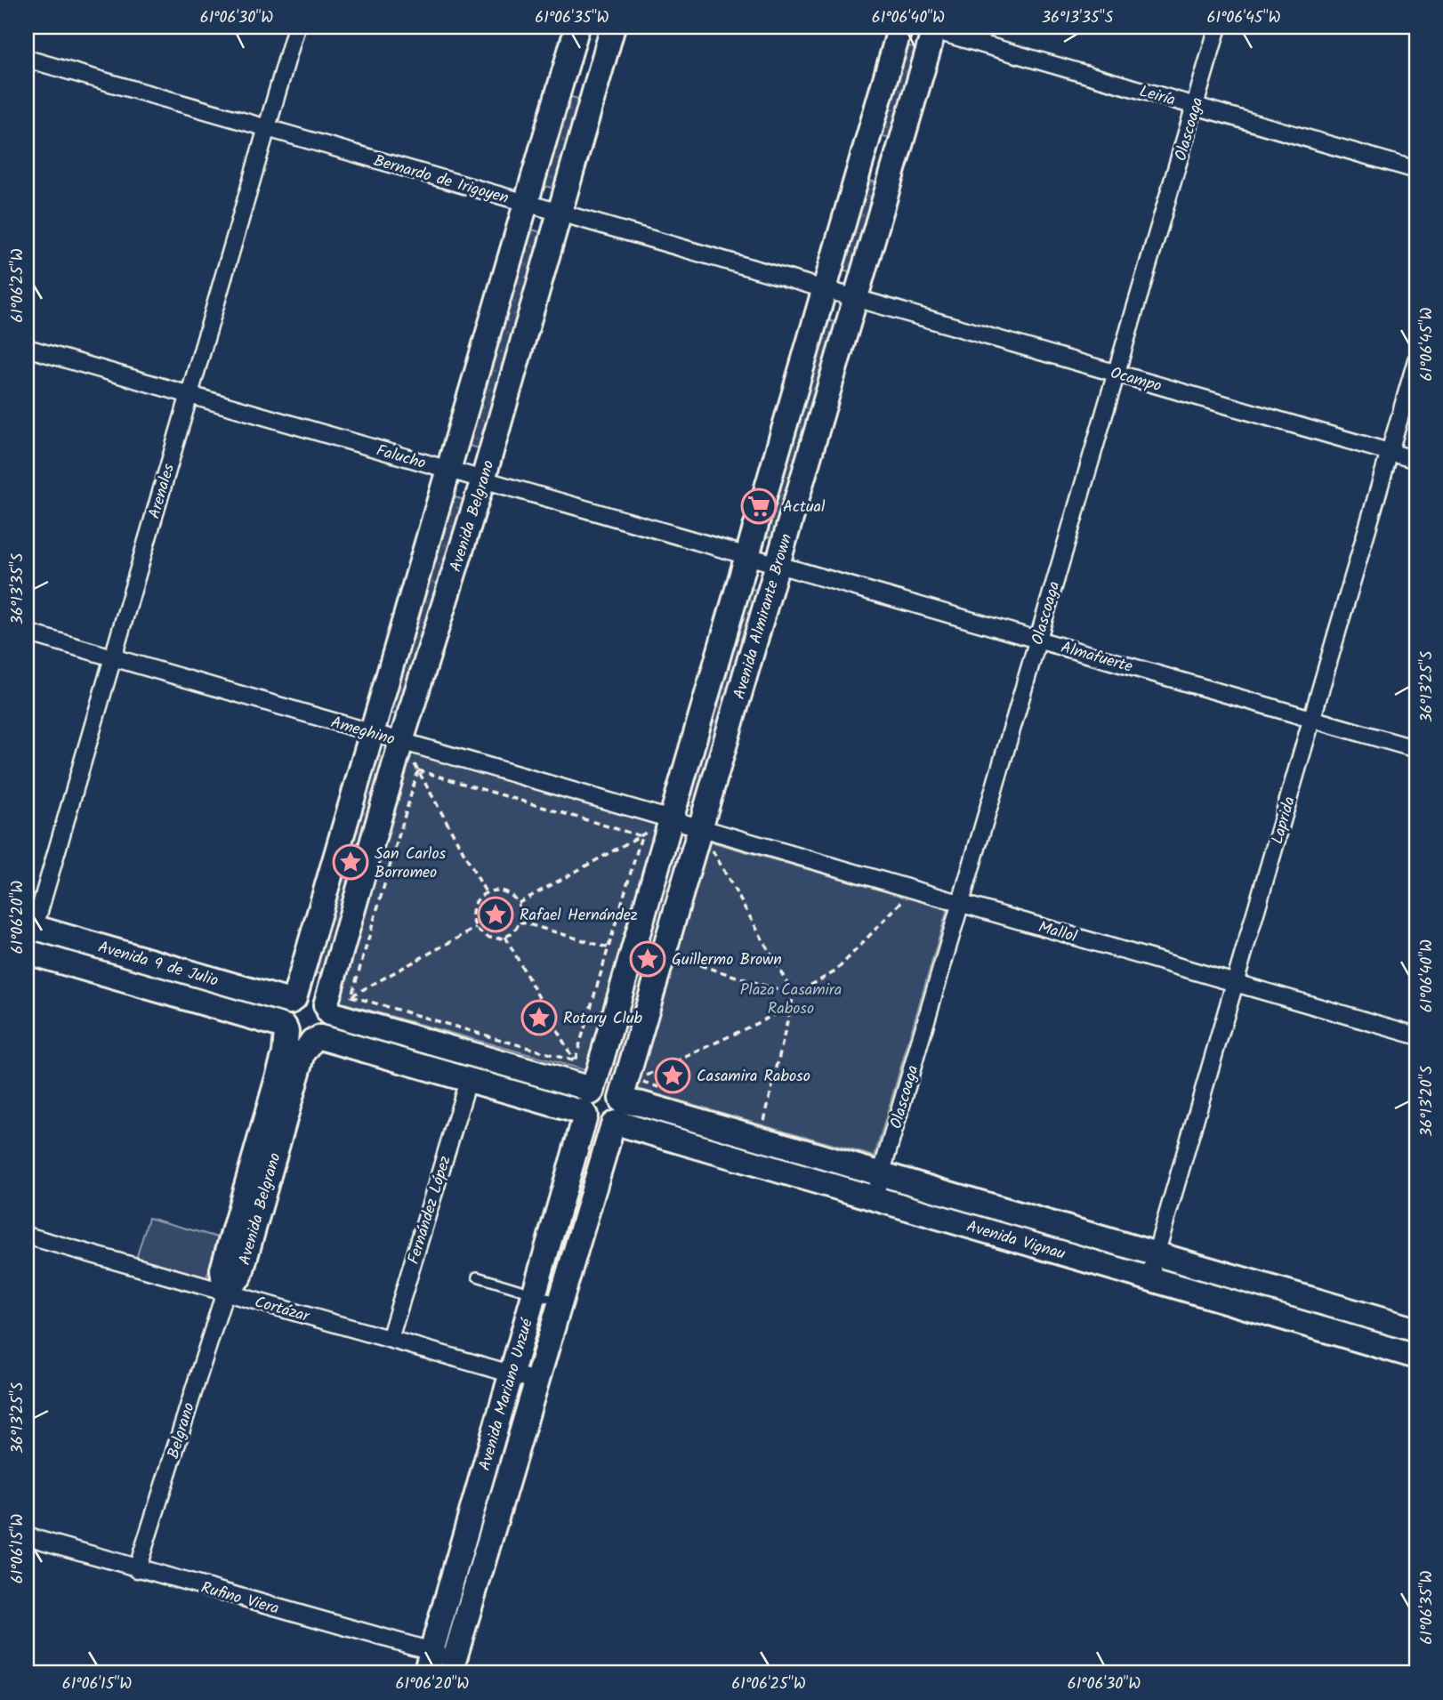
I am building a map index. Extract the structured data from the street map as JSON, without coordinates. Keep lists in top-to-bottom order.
{
  "streets": {
    "main road": [
      "Avenida Belgrano",
      "Avenida Almirante Brown",
      "Avenida 9 de Julio",
      "Avenida Vignau",
      "Avenida Mariano Unzué"
    ],
    "street": [
      "Leiría",
      "Olascoaga",
      "Bernardo de Irigoyen",
      "Ocampo",
      "Falucho",
      "Arenales",
      "Almafuerte",
      "Ameghino",
      "Laprida",
      "Mallol",
      "Fernández López",
      "Cortázar",
      "Belgrano",
      "Rufino Viera"
    ]
  },
  "crossings": [
    ["Leiría", "Olascoaga"],
    ["Leiría", "Avenida Almirante Brown"],
    ["Olascoaga", "Ocampo"],
    ["Olascoaga", "Almafuerte"],
    ["Olascoaga", "Mallol"],
    ["Olascoaga", "Avenida Vignau"],
    ["Bernardo de Irigoyen", "Ocampo"],
    ["Bernardo de Irigoyen", "Arenales"],
    ["Bernardo de Irigoyen", "Avenida Belgrano"],
    ["Bernardo de Irigoyen", "Avenida Almirante Brown"],
    ["Ocampo", "Avenida Almirante Brown"],
    ["Ocampo", "Laprida"],
    ["Falucho", "Arenales"],
    ["Falucho", "Avenida Belgrano"],
    ["Falucho", "Avenida Almirante Brown"],
    ["Falucho", "Almafuerte"],
    ["Arenales", "Ameghino"],
    ["Arenales", "Avenida 9 de Julio"],
    ["Avenida Belgrano", "Ameghino"],
    ["Avenida Belgrano", "Avenida 9 de Julio"],
    ["Avenida Belgrano", "Cortázar"],
    ["Avenida Belgrano", "Belgrano"],
    ["Avenida Almirante Brown", "Almafuerte"],
    ["Avenida Almirante Brown", "Ameghino"],
    ["Avenida Almirante Brown", "Mallol"],
    ["Avenida Almirante Brown", "Avenida Vignau"],
    ["Avenida Almirante Brown", "Avenida Mariano Unzué"],
    ["Almafuerte", "Laprida"],
    ["Ameghino", "Mallol"],
    ["Laprida", "Mallol"],
    ["Laprida", "Avenida Vignau"],
    ["Fernández López", "Cortázar"],
    ["Avenida Vignau", "Avenida Mariano Unzué"],
    ["Cortázar", "Avenida Mariano Unzué"],
    ["Cortázar", "Belgrano"],
    ["Avenida Mariano Unzué", "Rufino Viera"],
    ["Belgrano", "Rufino Viera"]
  ],
  "parks": ["Plaza Casamira Raboso"],
  "places": {
    "supermarket": ["Actual"],
    "place": [
      "San Carlos Borromeo",
      "Rafael Hernández",
      "Guillermo Brown",
      "Rotary Club",
      "Casamira Raboso"
    ]
  },
  "coordinates": [
    "61°06'30\"W",
    "61°06'35\"W",
    "61°06'40\"W",
    "36°13'35\"S",
    "61°06'45\"W",
    "61°06'25\"W",
    "36°13'25\"S",
    "61°06'20\"W",
    "36°13'20\"S",
    "61°06'15\"W"
  ]
}
